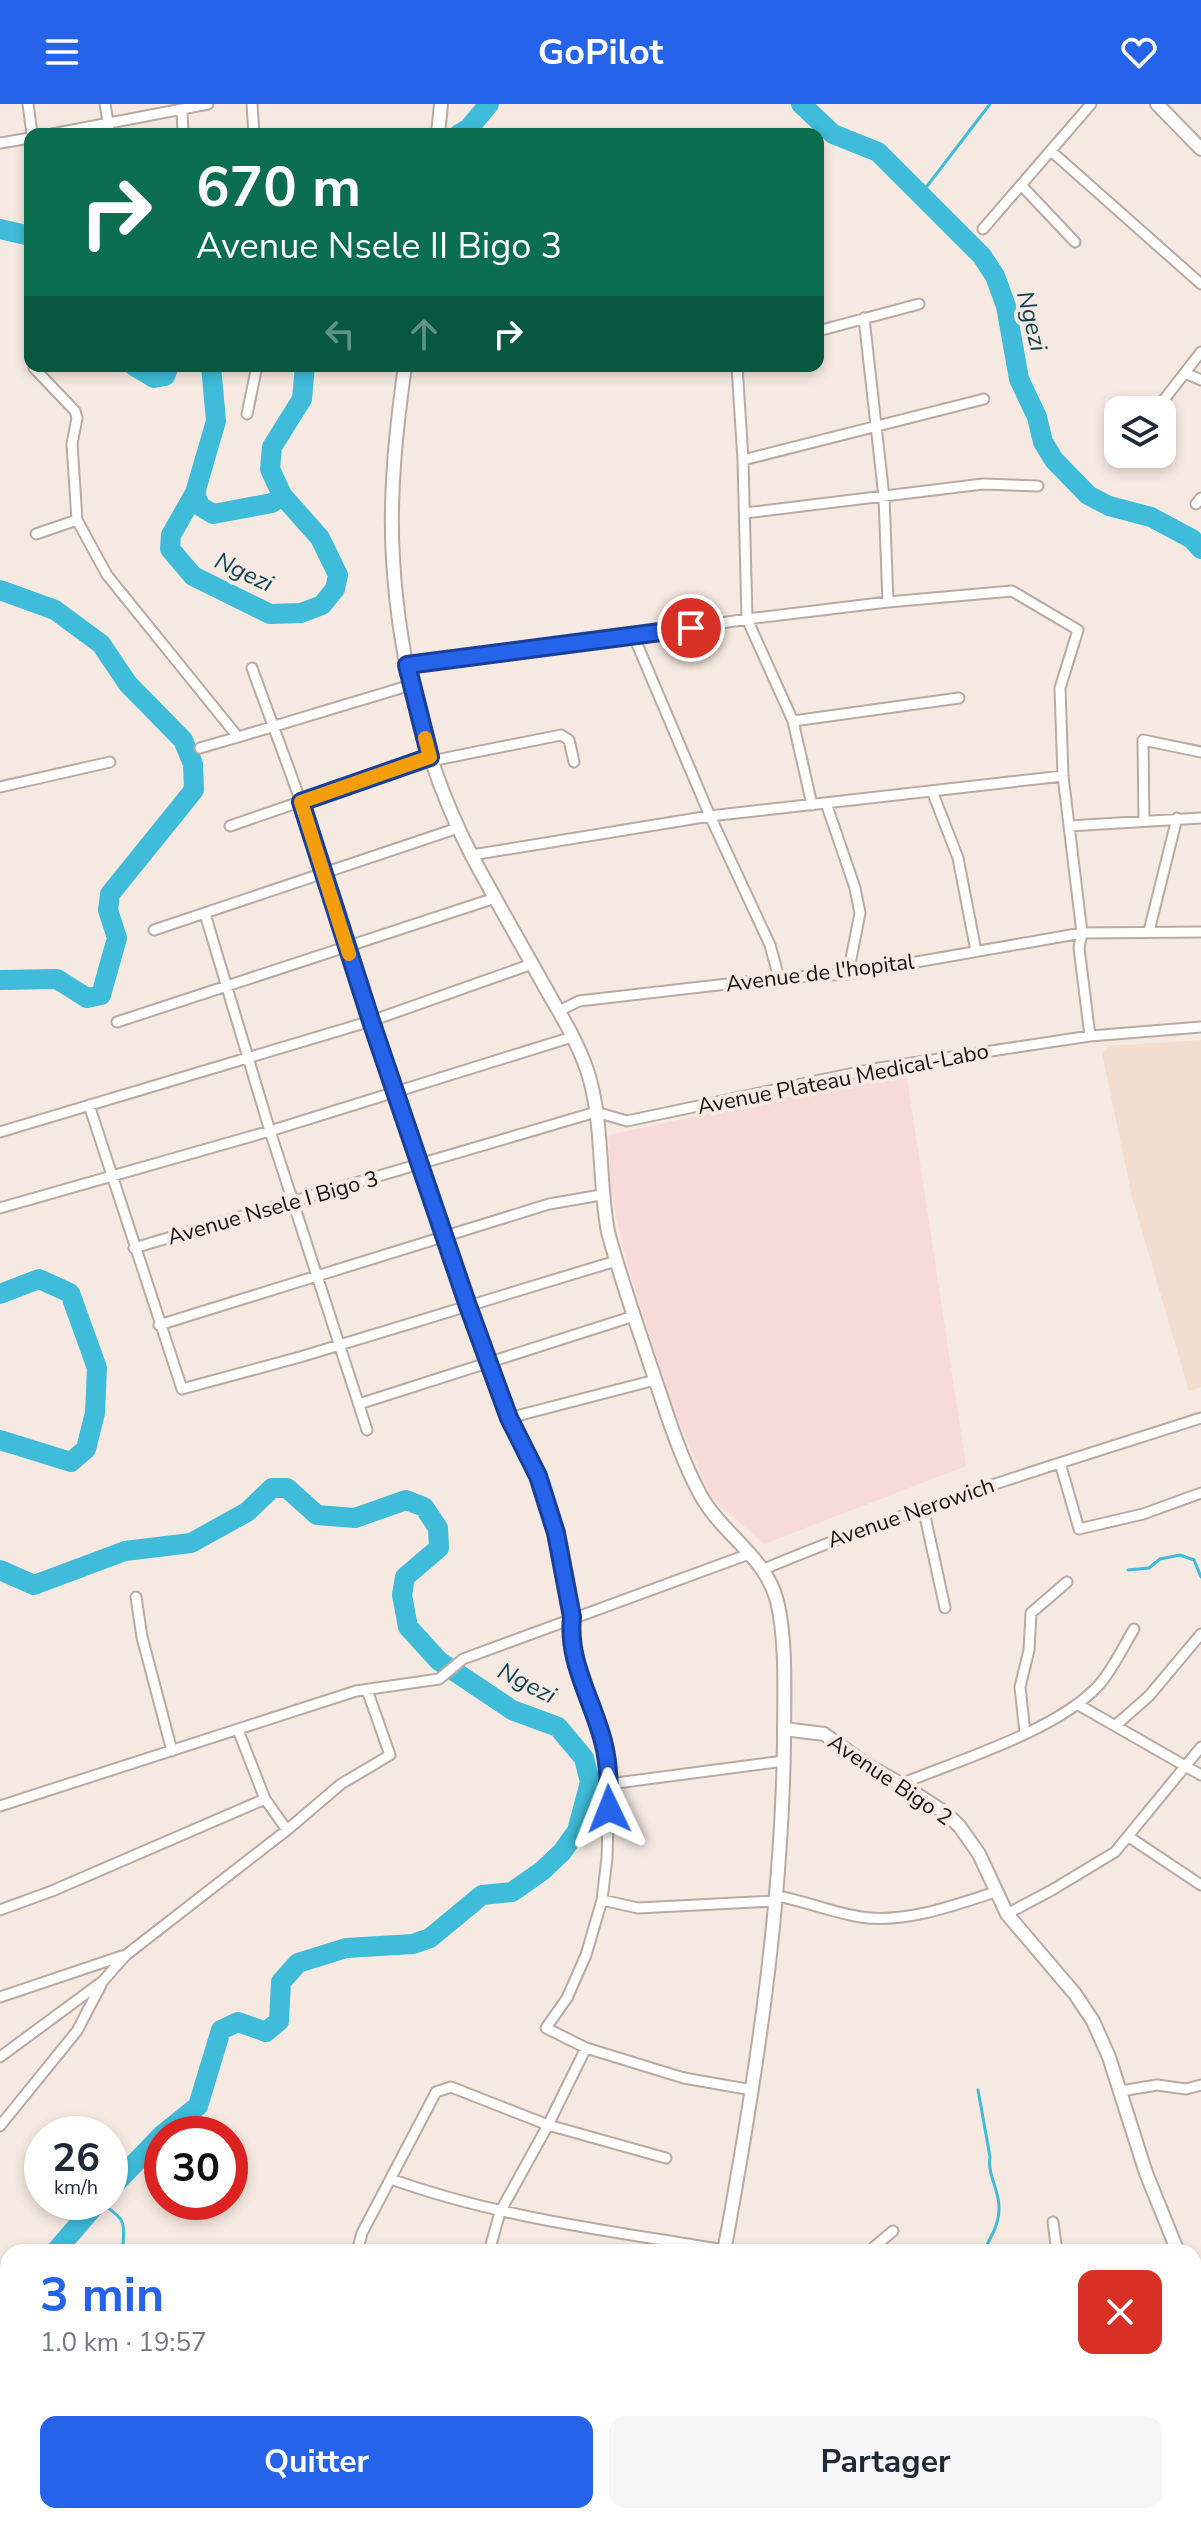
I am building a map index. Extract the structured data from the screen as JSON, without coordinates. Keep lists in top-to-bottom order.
{
  "streets": {
    "street": [
      "Avenue de l'hopital",
      "Avenue Plateau Medical-Labo",
      "Avenue Nsele I Bigo 3",
      "Avenue Nerowich",
      "Avenue Bigo 2"
    ]
  },
  "crossings": [
    ["Avenue Plateau Medical-Labo", "Avenue Nsele I Bigo 3"]
  ],
  "water": ["Ngezi"],
  "page": {
    "header": "GoPilot",
    "turn": ["670 m", "Avenue Nsele II Bigo 3"],
    "speed": "26 km/h",
    "limit": "30",
    "heading": ["3 min", "1.0 km · 19:57"],
    "buttons": ["Quitter", "Partager"]
  }
}
